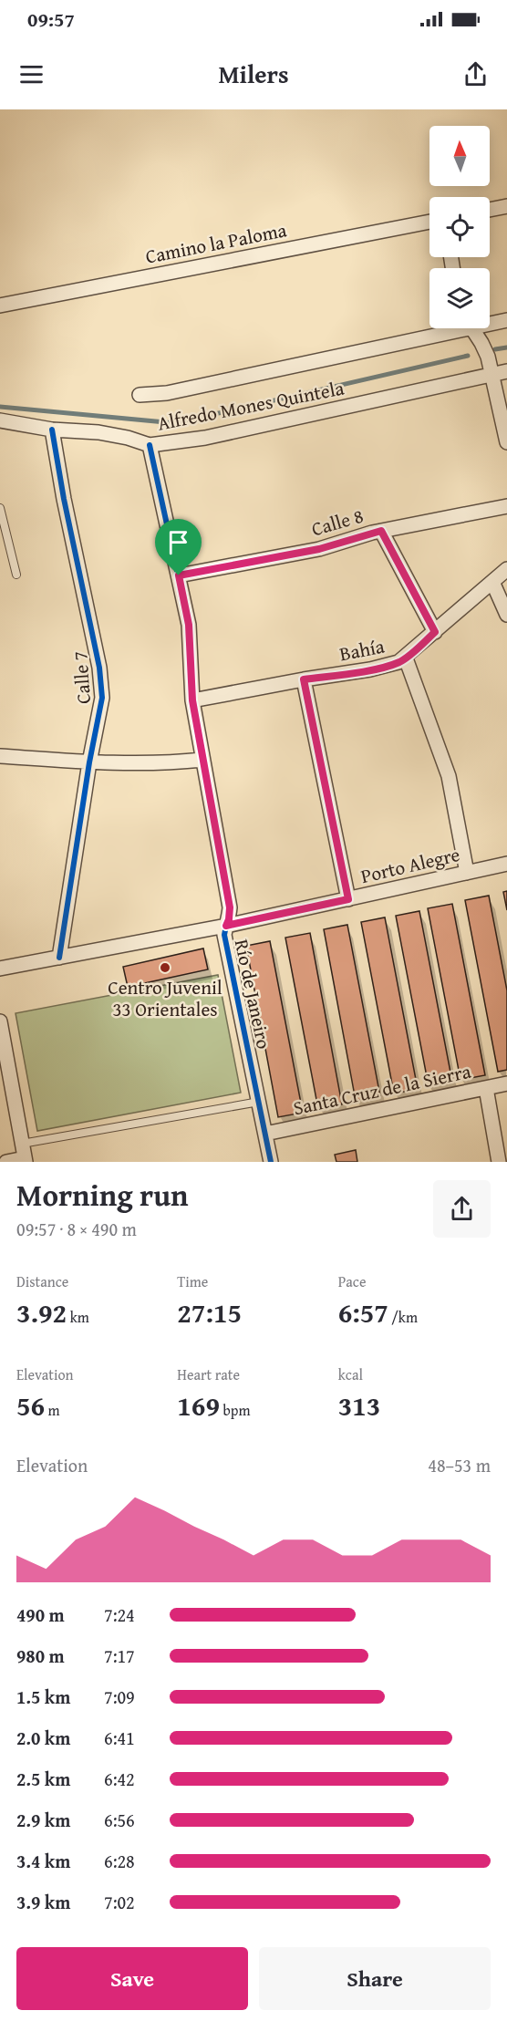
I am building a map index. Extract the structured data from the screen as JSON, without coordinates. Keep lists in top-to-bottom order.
{
  "streets": {
    "street": [
      "Camino la Paloma",
      "Alfredo Mones Quintela",
      "Calle 8",
      "Bahía",
      "Calle 7",
      "Porto Alegre",
      "Río de Janeiro",
      "Santa Cruz de la Sierra"
    ]
  },
  "crossings": [
    ["Alfredo Mones Quintela", "Calle 7"],
    ["Alfredo Mones Quintela", "Río de Janeiro"],
    ["Calle 8", "Río de Janeiro"],
    ["Bahía", "Río de Janeiro"],
    ["Calle 7", "Porto Alegre"],
    ["Porto Alegre", "Río de Janeiro"],
    ["Río de Janeiro", "Santa Cruz de la Sierra"]
  ],
  "places": ["Centro Juvenil 33 Orientales"],
  "north": "top",
  "page": {
    "status": "09:57",
    "header": "Milers",
    "heading": ["Morning run", "09:57 · 8 × 490 m"],
    "stats": [
      ["Distance", "3.92 km"],
      ["Time", "27:15"],
      ["Pace", "6:57 /km"],
      ["Elevation", "56 m"],
      ["Heart rate", "169 bpm"],
      ["kcal", "313"]
    ],
    "chart": ["Elevation", "48–53 m"],
    "list": [
      {
        "name": "490 m",
        "note": "7:24"
      },
      {
        "name": "980 m",
        "note": "7:17"
      },
      {
        "name": "1.5 km",
        "note": "7:09"
      },
      {
        "name": "2.0 km",
        "note": "6:41"
      },
      {
        "name": "2.5 km",
        "note": "6:42"
      },
      {
        "name": "2.9 km",
        "note": "6:56"
      },
      {
        "name": "3.4 km",
        "note": "6:28"
      },
      {
        "name": "3.9 km",
        "note": "7:02"
      }
    ],
    "buttons": ["Save", "Share"]
  }
}
